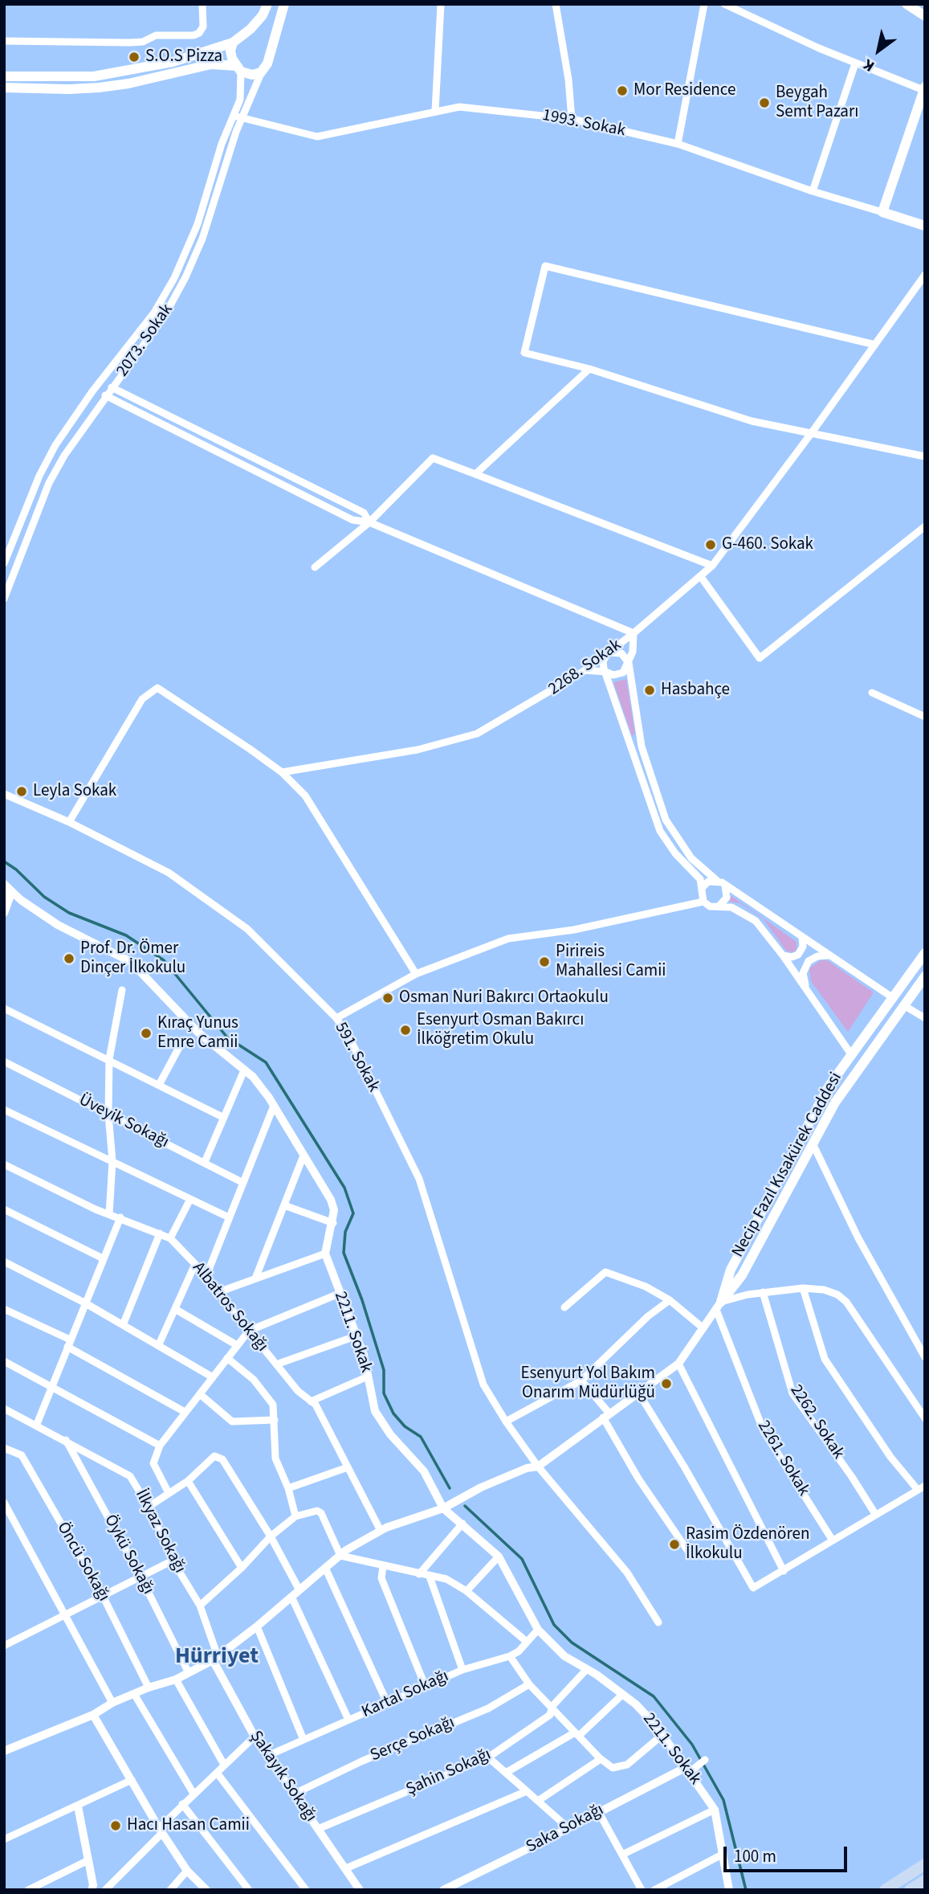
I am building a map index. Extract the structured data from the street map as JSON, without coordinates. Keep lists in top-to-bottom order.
{
  "streets": {
    "main road": ["1993. Sokak", "Necip Fazıl Kısakürek Caddesi"],
    "street": [
      "2073. Sokak",
      "2268. Sokak",
      "591. Sokak",
      "Üveyik Sokağı",
      "Albatros Sokağı",
      "2211. Sokak",
      "2262. Sokak",
      "2261. Sokak",
      "İlkyaz Sokağı",
      "Öykü Sokağı",
      "Öncü Sokağı",
      "Kartal Sokağı",
      "Serçe Sokağı",
      "Şahin Sokağı",
      "Şakayık Sokağı",
      "Saka Sokağı"
    ]
  },
  "crossings": [
    ["1993. Sokak", "2073. Sokak"],
    ["591. Sokak", "Necip Fazıl Kısakürek Caddesi"],
    ["Necip Fazıl Kısakürek Caddesi", "Albatros Sokağı"],
    ["Necip Fazıl Kısakürek Caddesi", "2211. Sokak"],
    ["Necip Fazıl Kısakürek Caddesi", "2261. Sokak"],
    ["Necip Fazıl Kısakürek Caddesi", "İlkyaz Sokağı"],
    ["Necip Fazıl Kısakürek Caddesi", "Öykü Sokağı"],
    ["Necip Fazıl Kısakürek Caddesi", "Öncü Sokağı"],
    ["Necip Fazıl Kısakürek Caddesi", "Şakayık Sokağı"],
    ["2211. Sokak", "Kartal Sokağı"],
    ["2211. Sokak", "Şahin Sokağı"],
    ["2211. Sokak", "Saka Sokağı"],
    ["İlkyaz Sokağı", "Öykü Sokağı"],
    ["İlkyaz Sokağı", "Şakayık Sokağı"],
    ["Kartal Sokağı", "Şakayık Sokağı"],
    ["Serçe Sokağı", "Şakayık Sokağı"],
    ["Şahin Sokağı", "Şakayık Sokağı"]
  ],
  "districts": ["Hürriyet"],
  "places": [
    "S.O.S Pizza",
    "Mor Residence",
    "Beygah Semt Pazarı",
    "G-460. Sokak",
    "Hasbahçe",
    "Leyla Sokak",
    "Prof. Dr. Ömer Dinçer İlkokulu",
    "Pirireis Mahallesi Camii",
    "Osman Nuri Bakırcı Ortaokulu",
    "Esenyurt Osman Bakırcı İlköğretim Okulu",
    "Kıraç Yunus Emre Camii",
    "Esenyurt Yol Bakım Onarım Müdürlüğü",
    "Rasim Özdenören İlkokulu",
    "Hacı Hasan Camii"
  ],
  "scale_bar": "100 m",
  "north": "bottom left"
}
